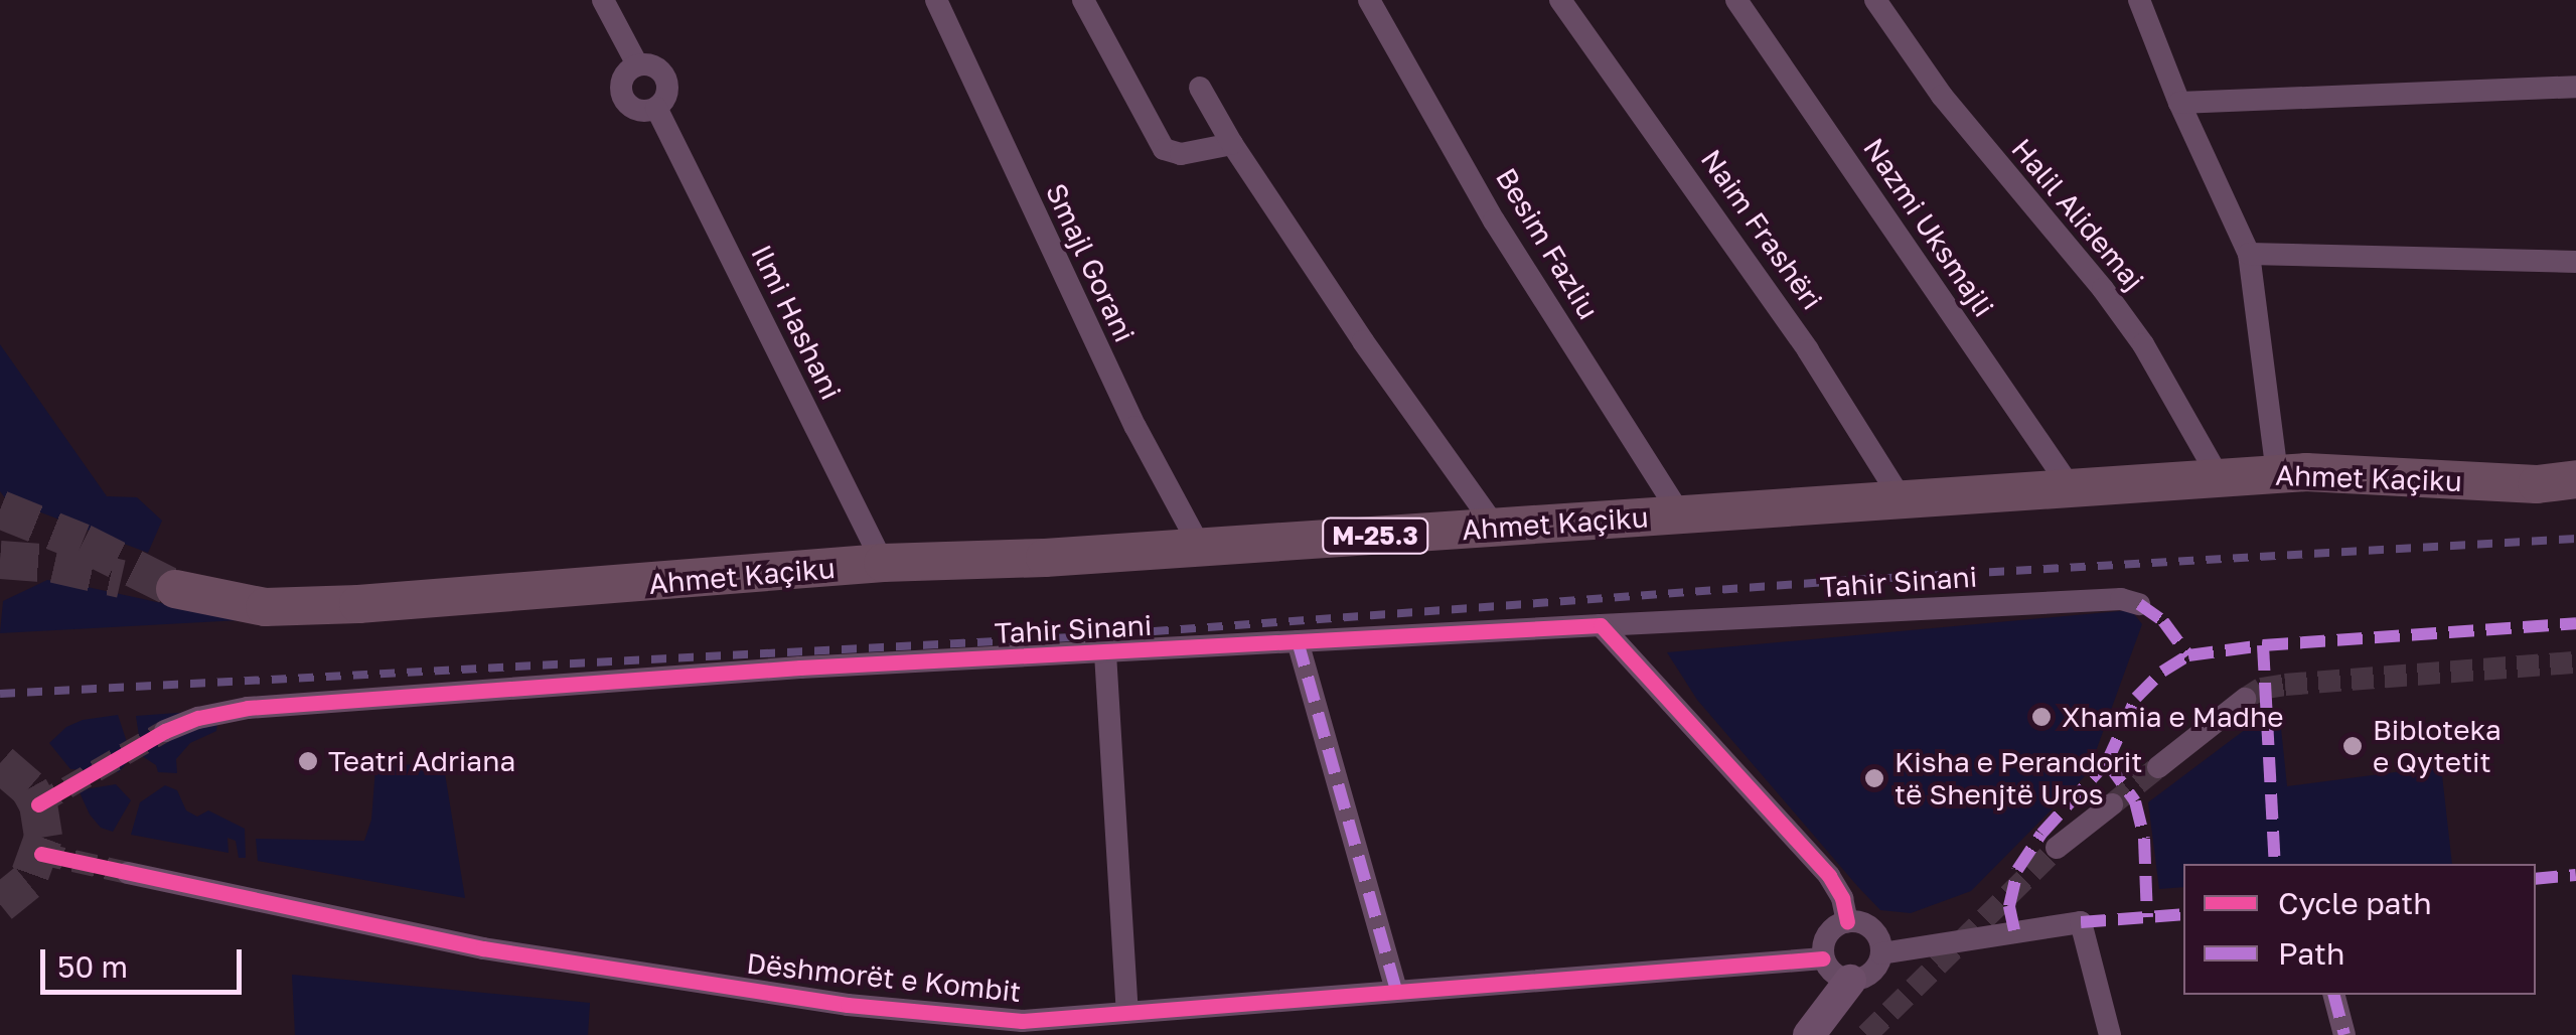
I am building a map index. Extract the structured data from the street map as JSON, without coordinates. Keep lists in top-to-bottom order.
{
  "streets": {
    "main road": ["Ahmet Kaçiku", "M-25.3"],
    "street": [
      "Halil Alidemaj",
      "Nazmi Uksmajli",
      "Naim Frashëri",
      "Besim Fazliu",
      "Smajl Gorani",
      "Ilmi Hashani",
      "Tahir Sinani",
      "Dëshmorët e Kombit"
    ]
  },
  "crossings": [
    ["Halil Alidemaj", "Ahmet Kaçiku"],
    ["Nazmi Uksmajli", "Ahmet Kaçiku"],
    ["Naim Frashëri", "Ahmet Kaçiku"],
    ["Besim Fazliu", "Ahmet Kaçiku"],
    ["Smajl Gorani", "Ahmet Kaçiku"],
    ["Ilmi Hashani", "Ahmet Kaçiku"]
  ],
  "places": [
    "Xhamia e Madhe",
    "Bibloteka e Qytetit",
    "Teatri Adriana",
    "Kisha e Perandorit të Shenjtë Uros"
  ],
  "legend": ["Cycle path", "Path"],
  "scale_bar": "50 m"
}
